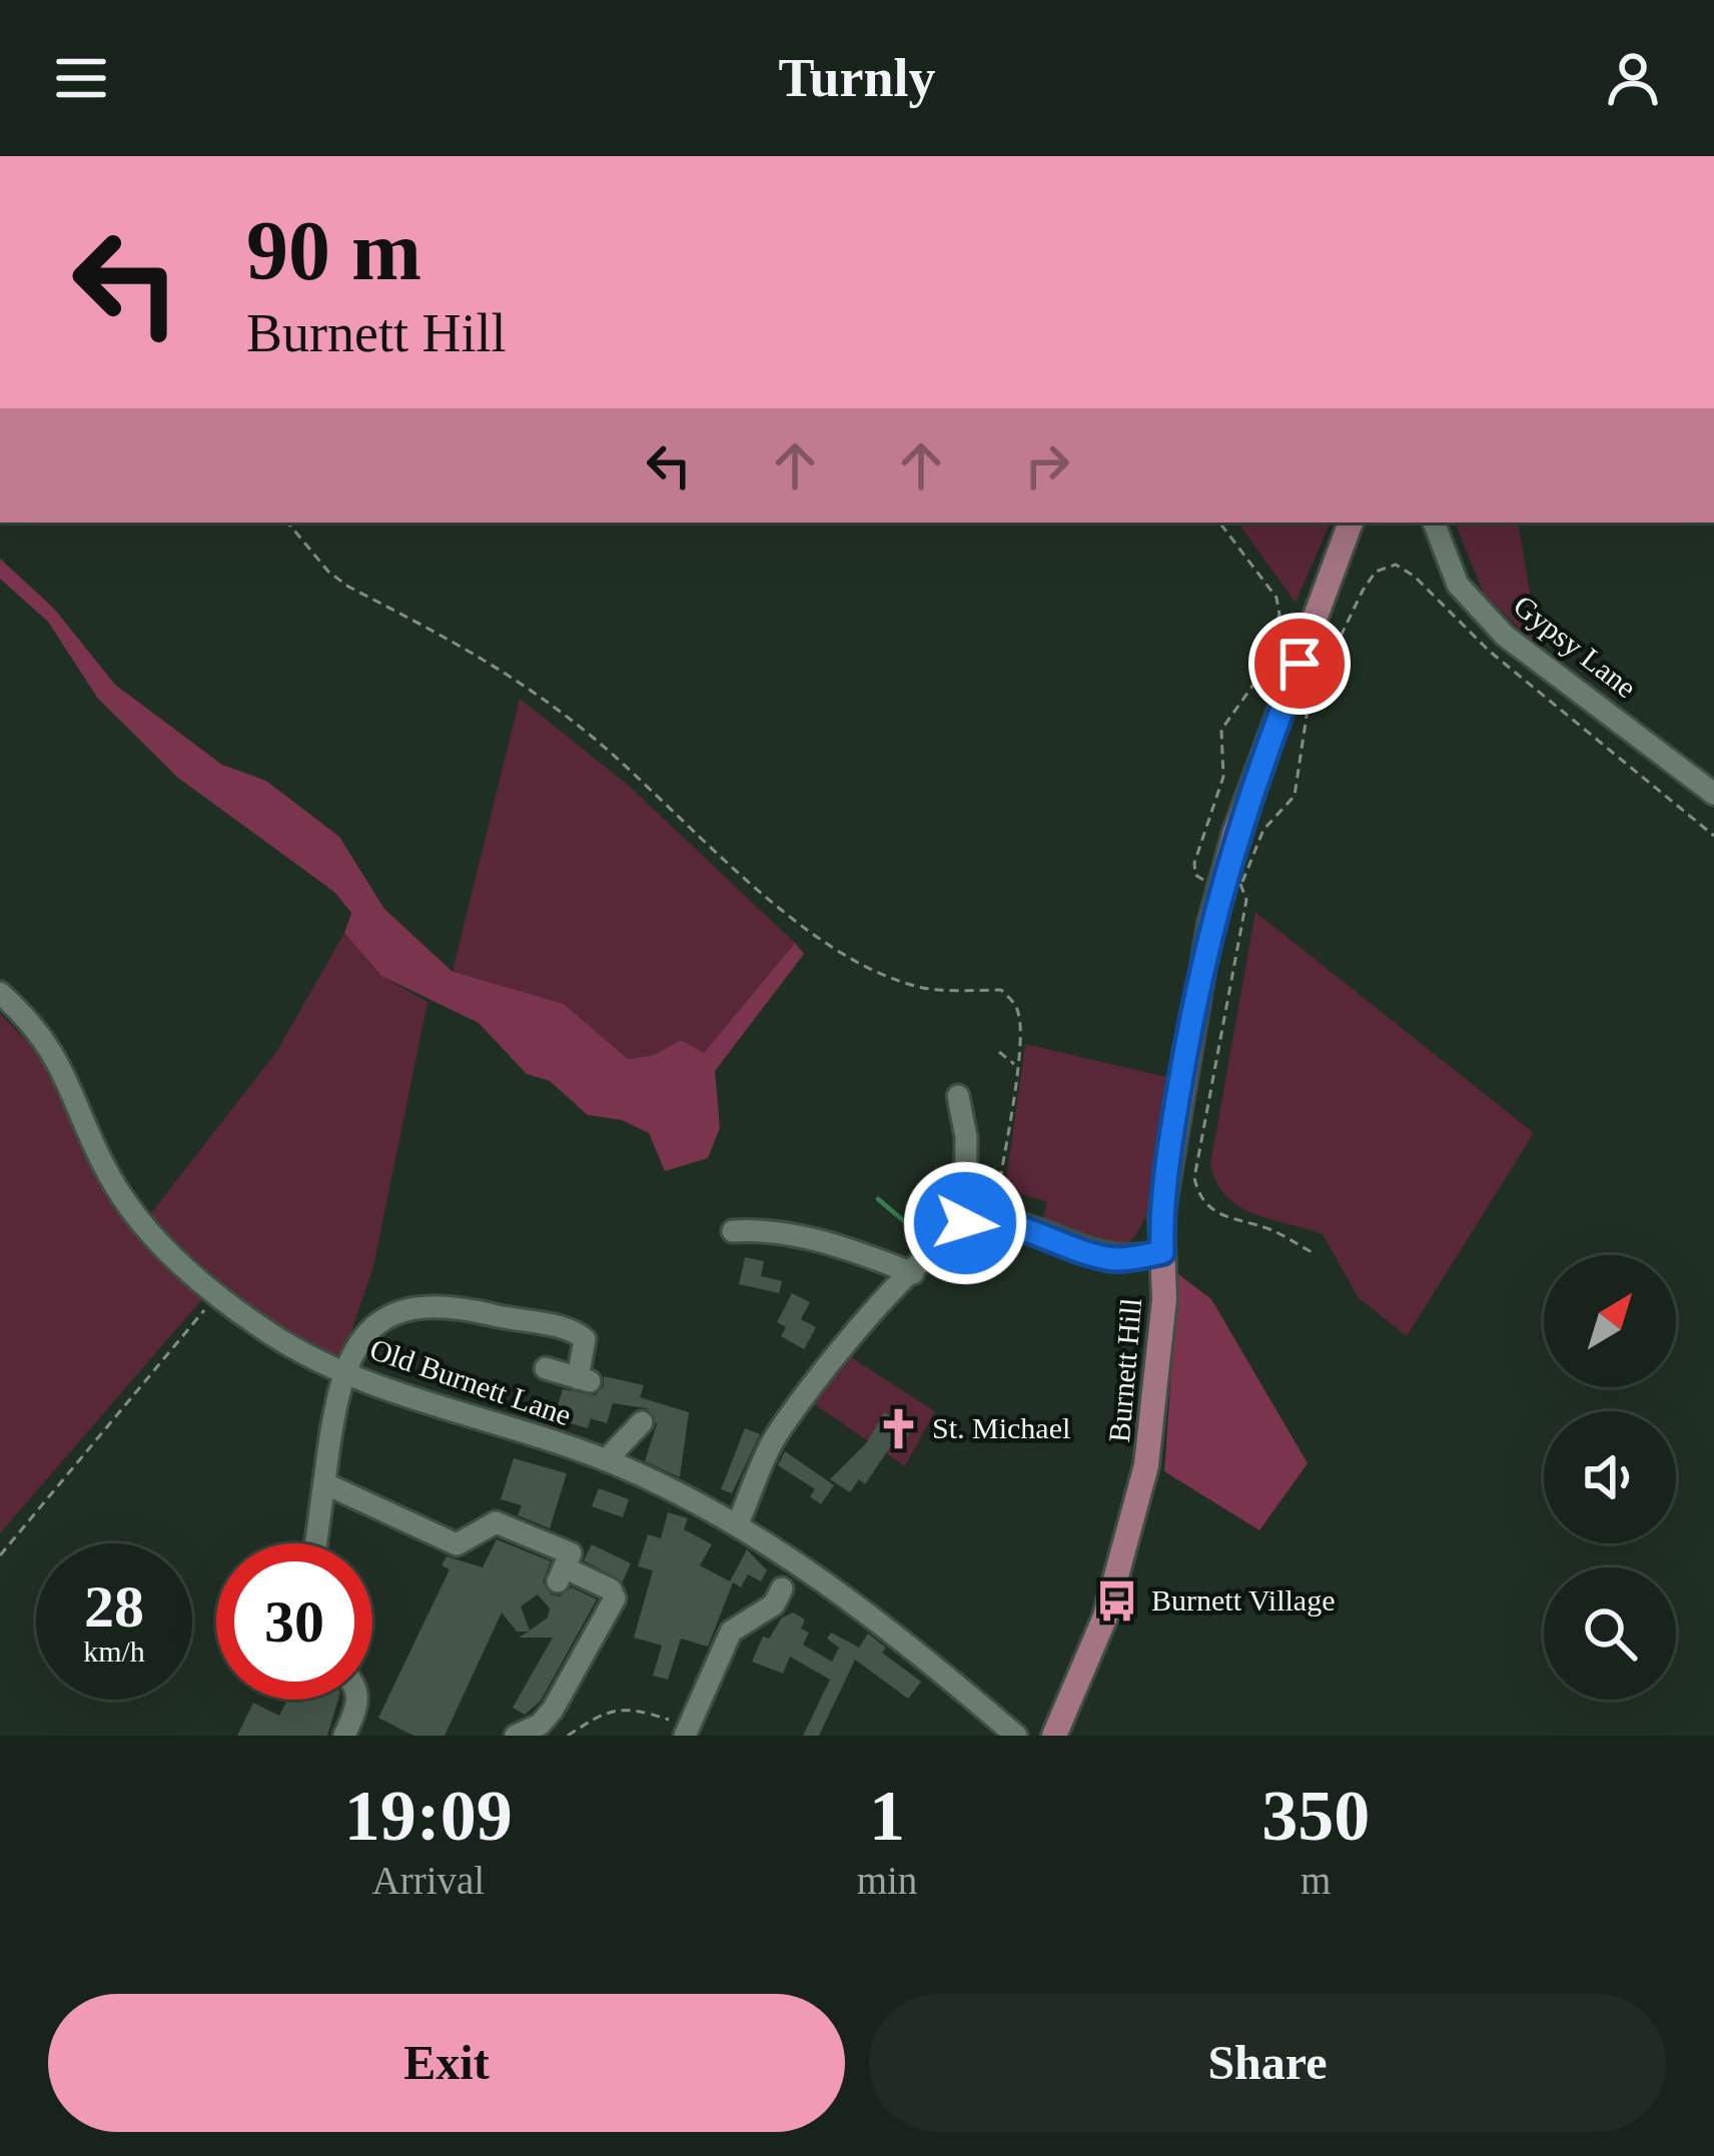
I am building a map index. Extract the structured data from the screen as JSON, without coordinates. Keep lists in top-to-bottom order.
{
  "streets": {
    "main road": ["Burnett Hill"],
    "street": ["Gypsy Lane", "Old Burnett Lane"]
  },
  "places": {
    "church": ["St. Michael"],
    "bus stop": ["Burnett Village"]
  },
  "north": "top right",
  "page": {
    "header": "Turnly",
    "turn": ["90 m", "Burnett Hill"],
    "speed": "28 km/h",
    "limit": "30",
    "eta": [
      "19:09",
      "Arrival",
      "1",
      "min",
      "350",
      "m"
    ],
    "buttons": ["Exit", "Share"]
  }
}
